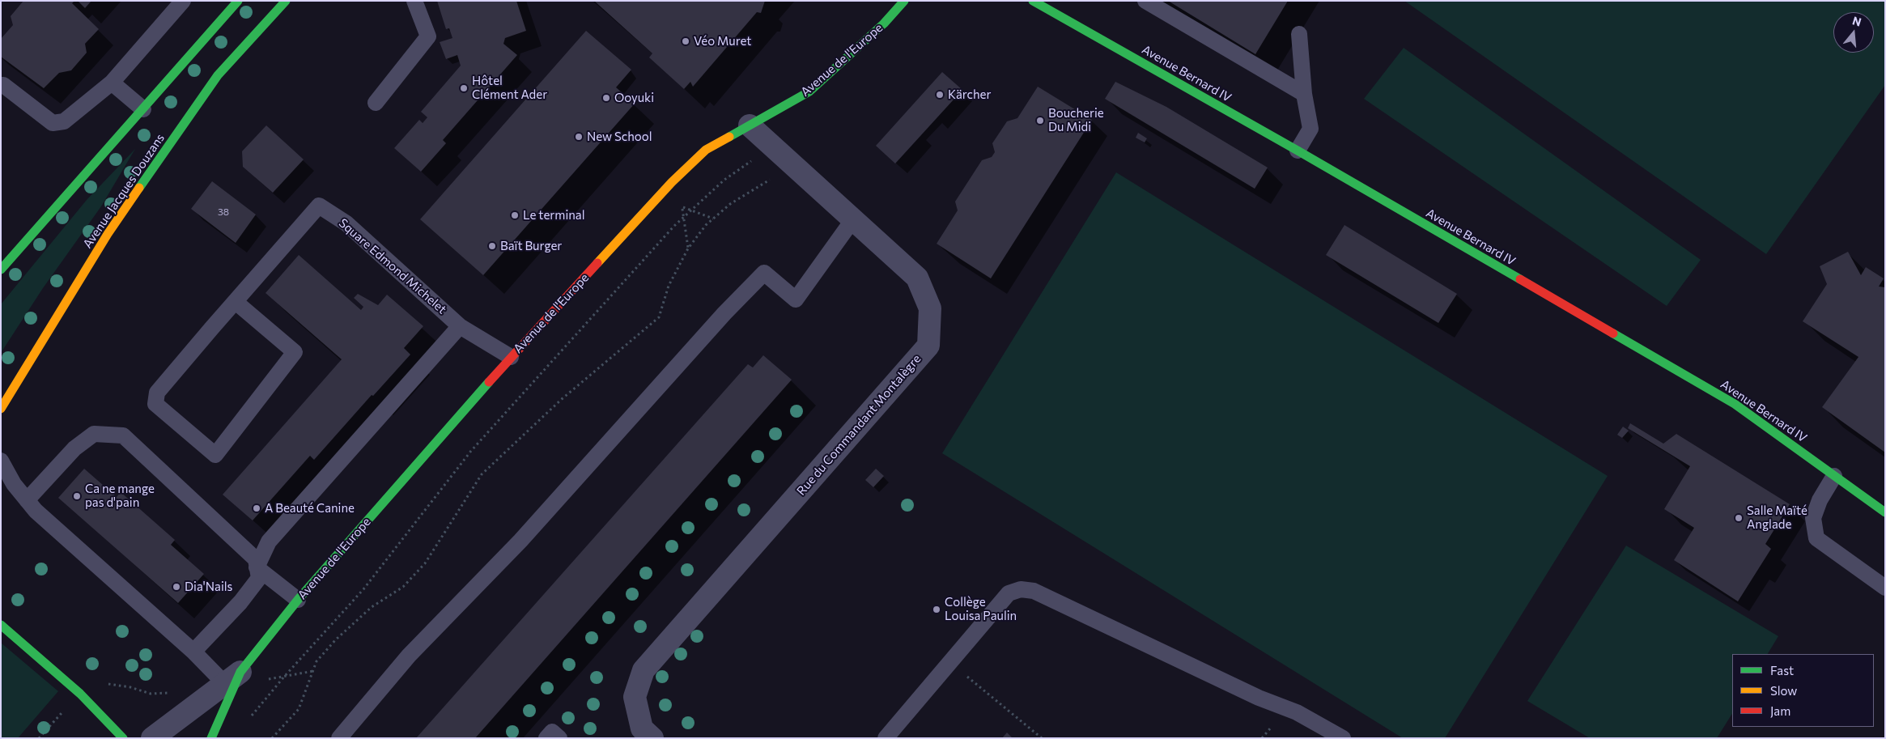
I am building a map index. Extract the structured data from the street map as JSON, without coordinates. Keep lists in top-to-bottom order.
{
  "streets": {
    "street": [
      "Avenue de l'Europe",
      "Avenue Bernard IV",
      "Avenue Jacques Douzans",
      "Rue du Commandant Montalègre"
    ],
    "lane": ["Square Edmond Michelet"]
  },
  "crossings": [
    ["Avenue de l'Europe", "Square Edmond Michelet"],
    ["Avenue de l'Europe", "Rue du Commandant Montalègre"]
  ],
  "places": [
    "Véo Muret",
    "Hôtel Clément Ader",
    "Kärcher",
    "Ooyuki",
    "Boucherie Du Midi",
    "New School",
    "Le terminal",
    "Baït Burger",
    "Ca ne mange pas d'pain",
    "A Beauté Canine",
    "Salle Maïté Anglade",
    "Dia'Nails",
    "Collège Louisa Paulin"
  ],
  "house_numbers": ["38"],
  "legend": ["Fast", "Slow", "Jam"],
  "north": "top"
}
